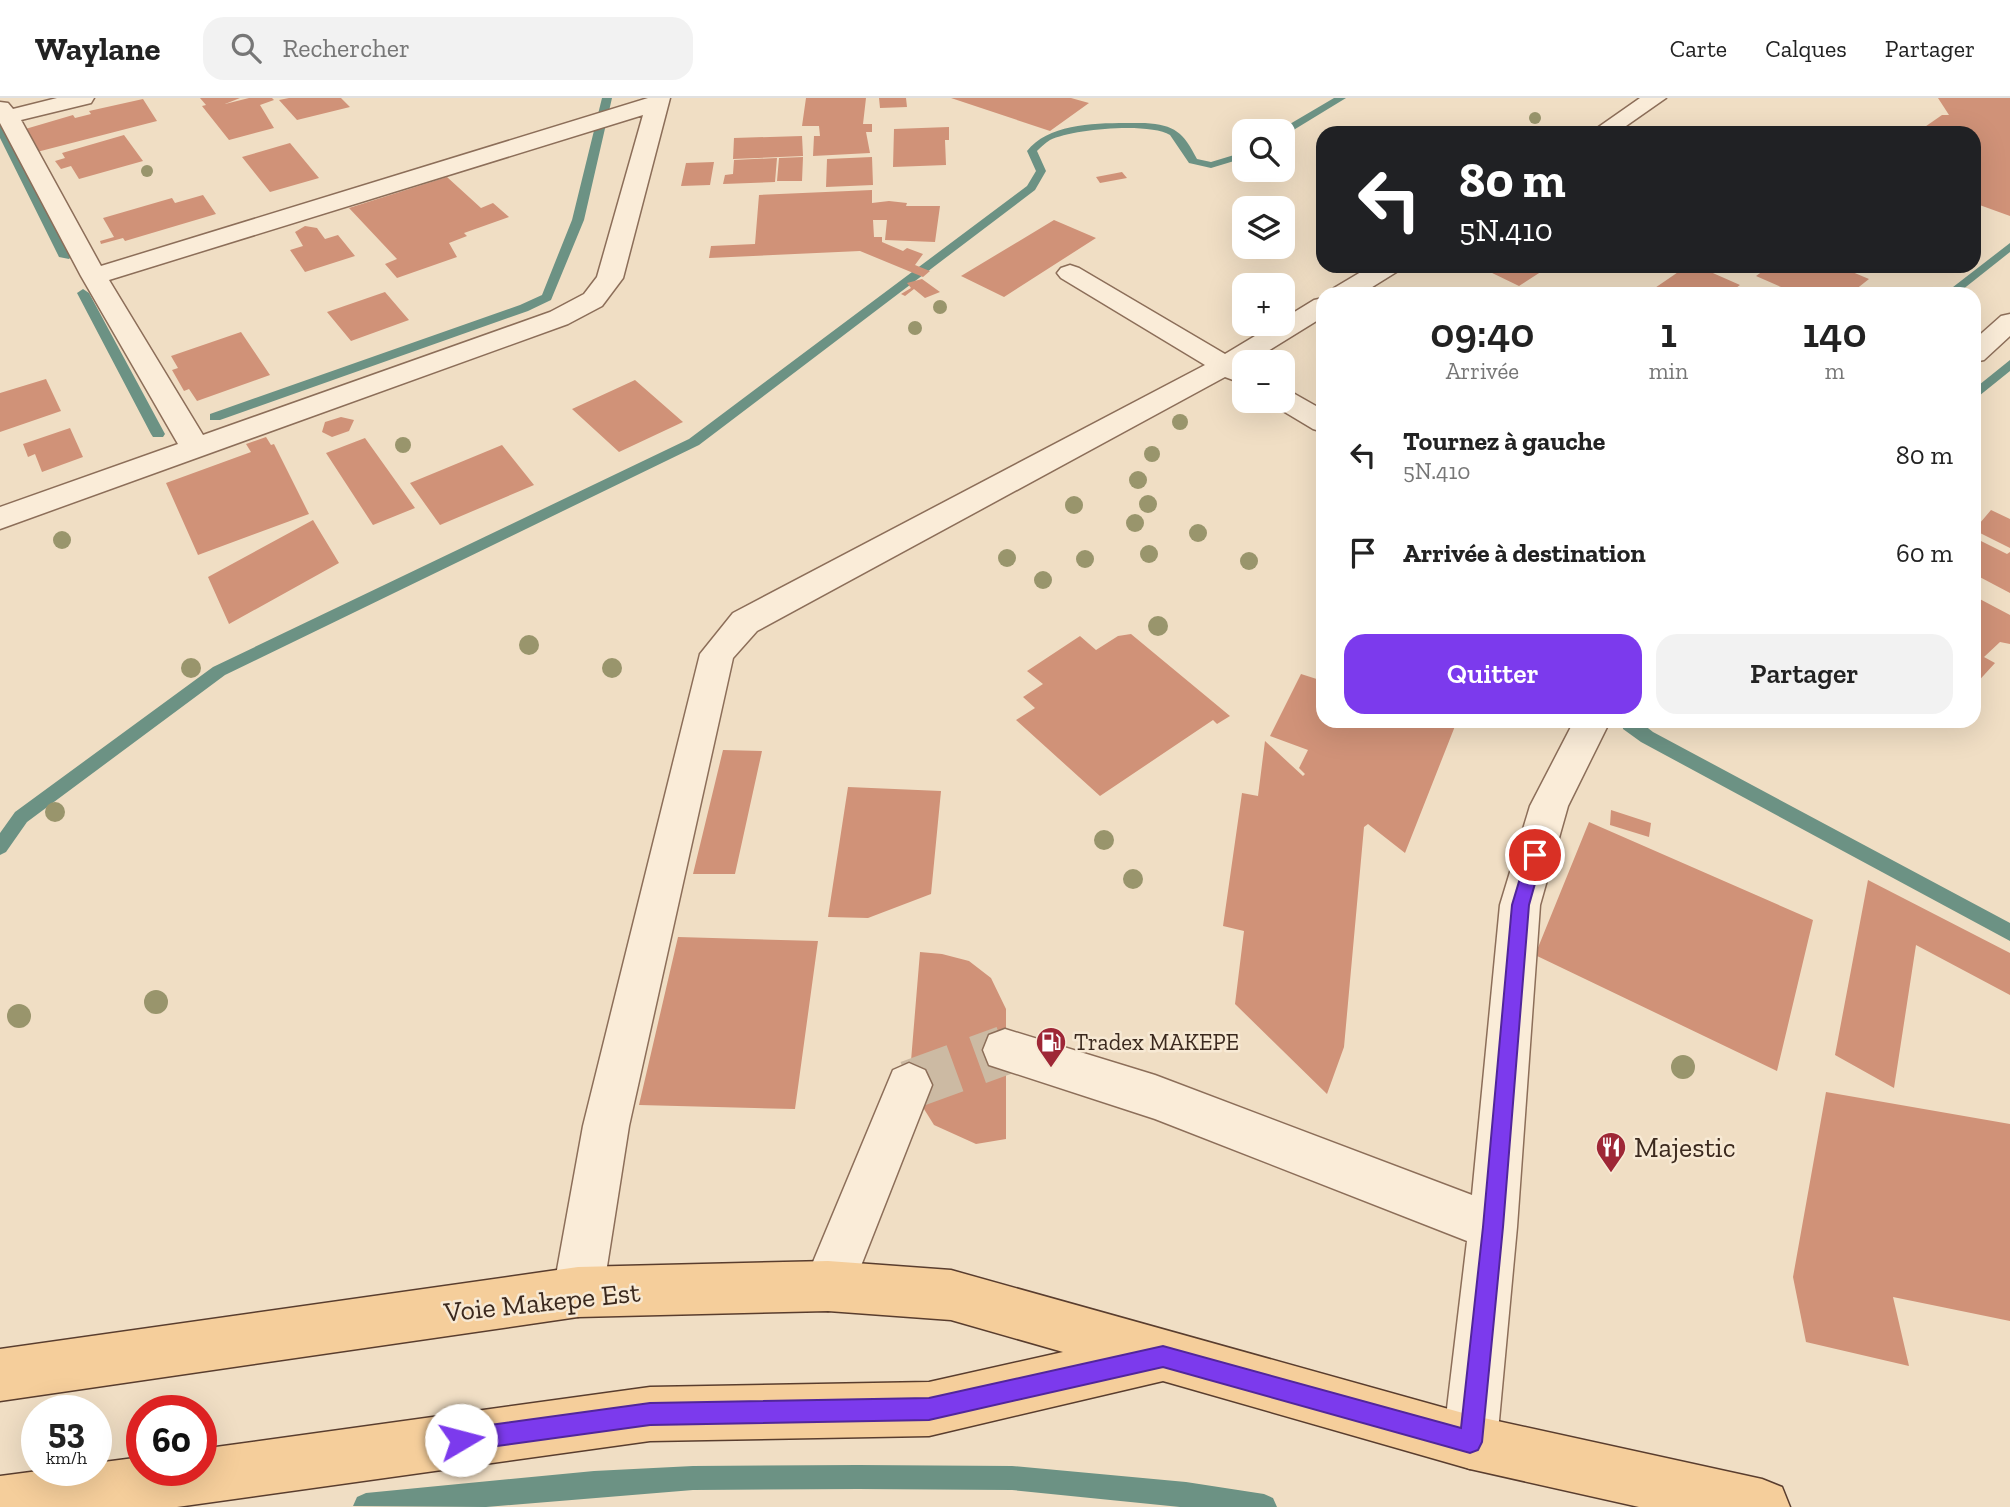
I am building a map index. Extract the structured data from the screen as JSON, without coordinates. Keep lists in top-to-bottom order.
{
  "streets": {
    "main road": ["Voie Makepe Est"]
  },
  "places": {
    "fuel station": ["Tradex MAKEPE"],
    "restaurant": ["Majestic"]
  },
  "page": {
    "header": "Waylane",
    "search": "Rechercher",
    "nav": ["Carte", "Calques", "Partager"],
    "map_buttons": ["+", "−"],
    "turn": ["80 m", "5N.410"],
    "eta": [
      "09:40",
      "Arrivée",
      "1",
      "min",
      "140",
      "m"
    ],
    "list": [
      {
        "name": "Tournez à gauche",
        "note": "5N.410",
        "value": "80 m"
      },
      {
        "name": "Arrivée à destination",
        "value": "60 m"
      }
    ],
    "buttons": ["Quitter", "Partager"],
    "speed": "53 km/h",
    "limit": "60"
  }
}
